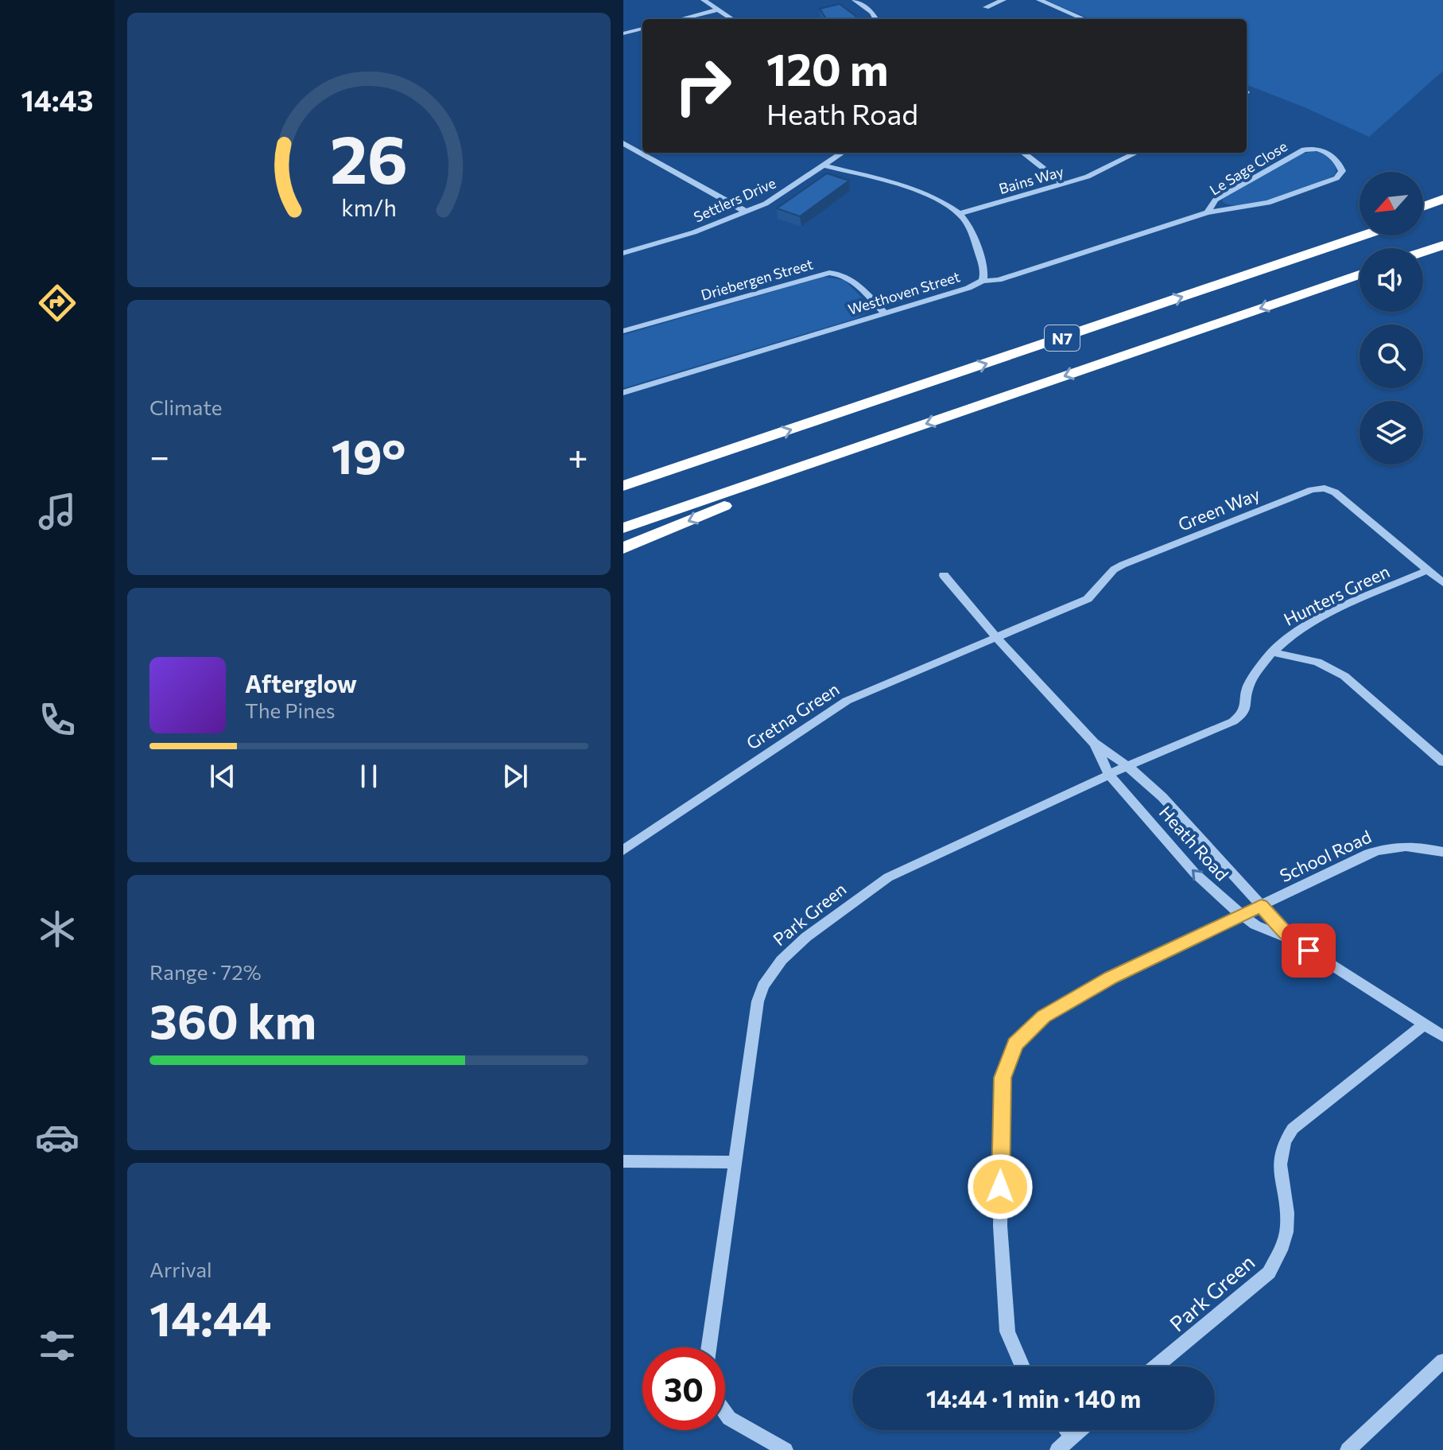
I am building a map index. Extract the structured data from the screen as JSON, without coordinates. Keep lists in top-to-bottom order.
{
  "streets": {
    "highway": ["N7"],
    "street": [
      "Le Sage Close",
      "Bains Way",
      "Settlers Drive",
      "Driebergen Street",
      "Westhoven Street",
      "Green Way",
      "Hunters Green",
      "Gretna Green",
      "Heath Road",
      "School Road",
      "Park Green"
    ]
  },
  "crossings": [
    ["Le Sage Close", "Westhoven Street"],
    ["Bains Way", "Westhoven Street"],
    ["Settlers Drive", "Westhoven Street"],
    ["Driebergen Street", "Westhoven Street"],
    ["Green Way", "Hunters Green"],
    ["Green Way", "Gretna Green"],
    ["Green Way", "Heath Road"],
    ["Hunters Green", "Heath Road"],
    ["Hunters Green", "Park Green"],
    ["Gretna Green", "Heath Road"],
    ["Heath Road", "School Road"],
    ["Heath Road", "Park Green"]
  ],
  "north": "bottom left",
  "page": {
    "tabs": "14:43",
    "turn": ["120 m", "Heath Road"],
    "tile": [
      "Climate",
      ["Range · 72%", "360 km"],
      ["Arrival", "14:44"]
    ],
    "heat": ["−", "19°", "+"],
    "song": ["Afterglow", "The Pines"],
    "limit": "30",
    "trip": "14:44 · 1 min · 140 m",
    "gauge": ["26", "km/h"]
  }
}
